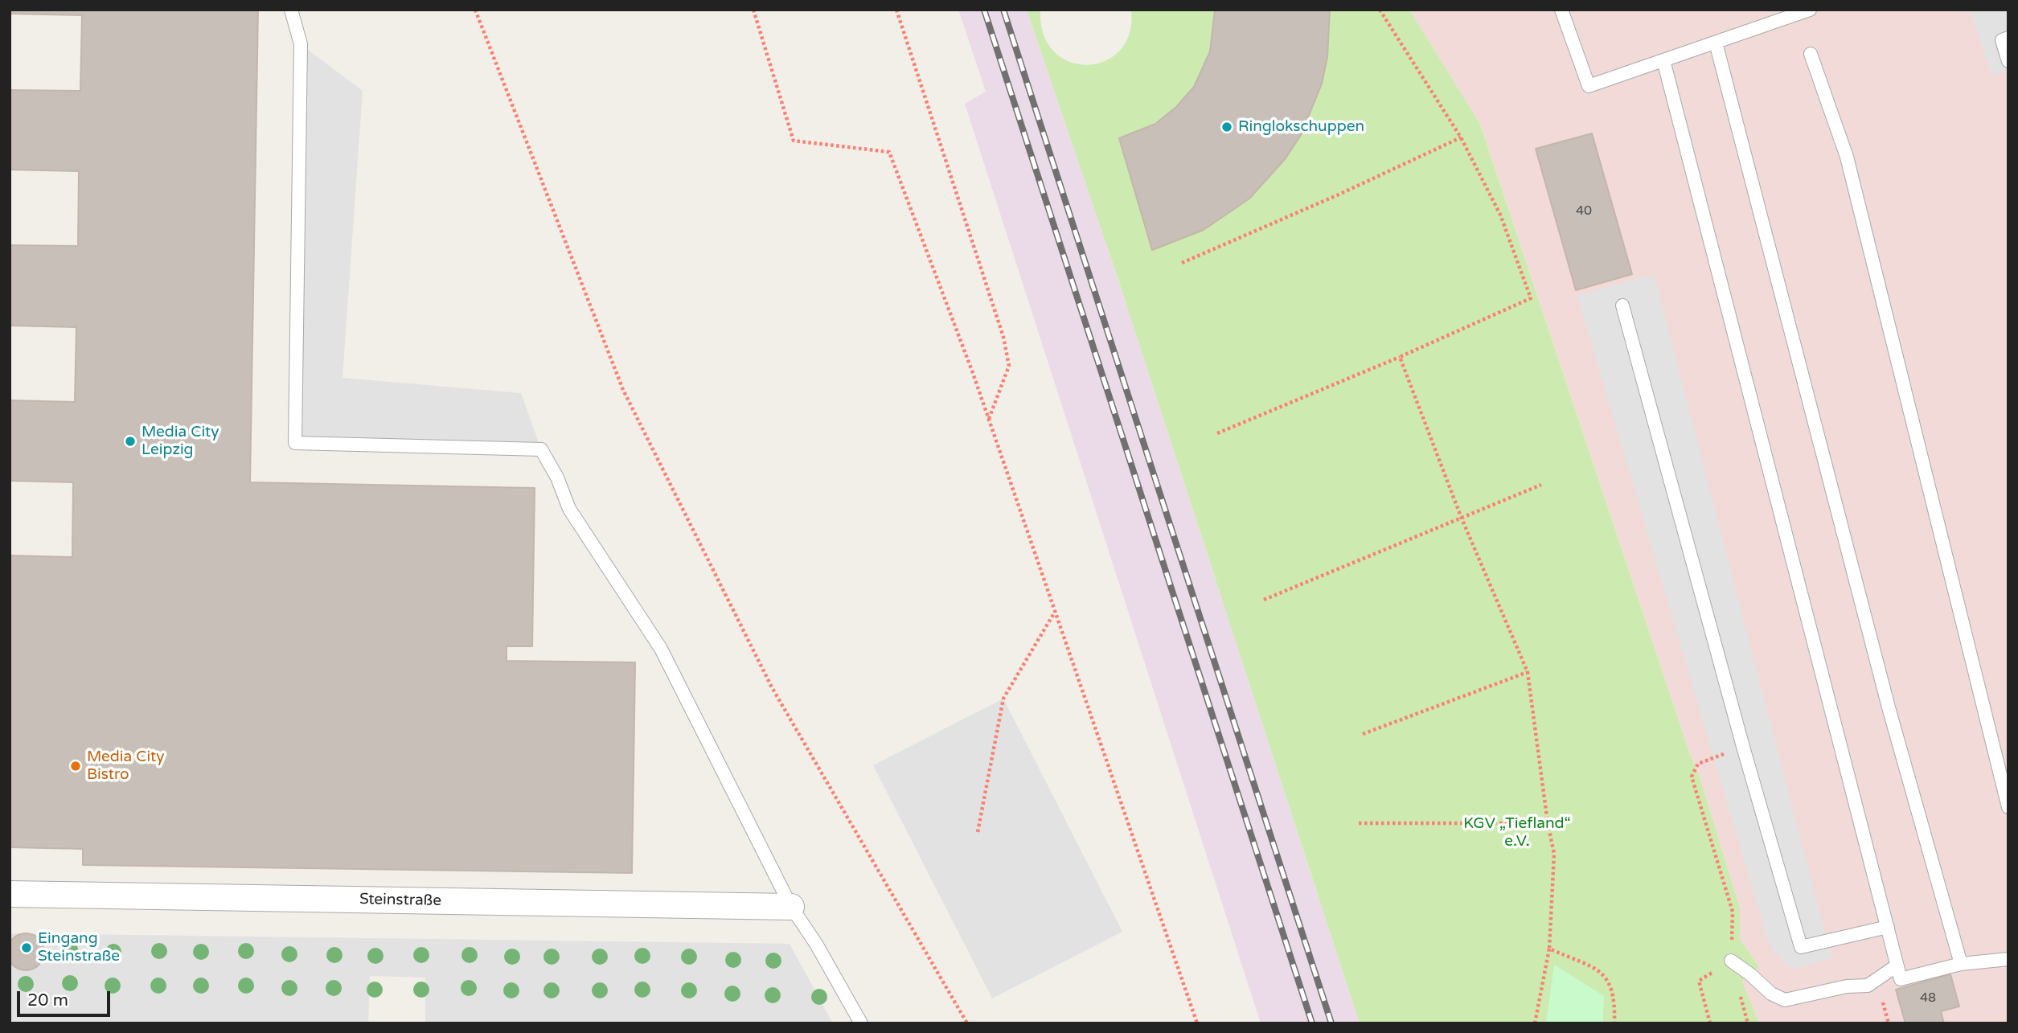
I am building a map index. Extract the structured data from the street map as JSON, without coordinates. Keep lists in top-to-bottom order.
{
  "streets": {
    "street": ["Steinstraße"]
  },
  "parks": ["KGV „Tiefland“ e.V."],
  "places": [
    "Ringlokschuppen",
    "Media City Leipzig",
    "Media City Bistro",
    "Eingang Steinstraße"
  ],
  "house_numbers": ["40", "48"],
  "scale_bar": "20 m"
}
